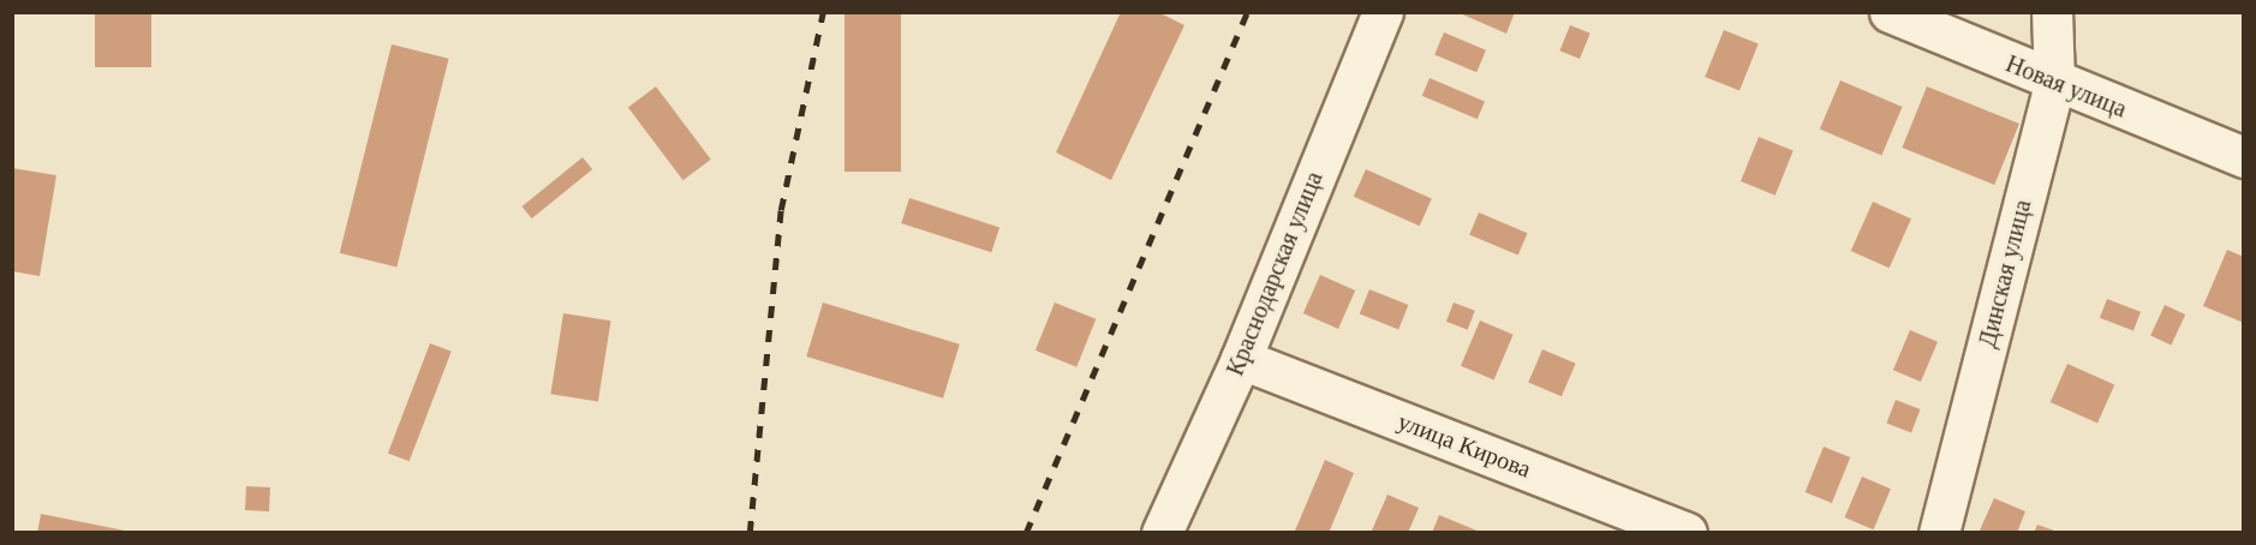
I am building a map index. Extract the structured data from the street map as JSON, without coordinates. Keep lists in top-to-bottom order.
{
  "streets": {
    "street": [
      "Новая улица",
      "Краснодарская улица",
      "Динская улица",
      "улица Кирова"
    ]
  },
  "crossings": [
    ["Новая улица", "Динская улица"],
    ["Краснодарская улица", "улица Кирова"]
  ]
}
